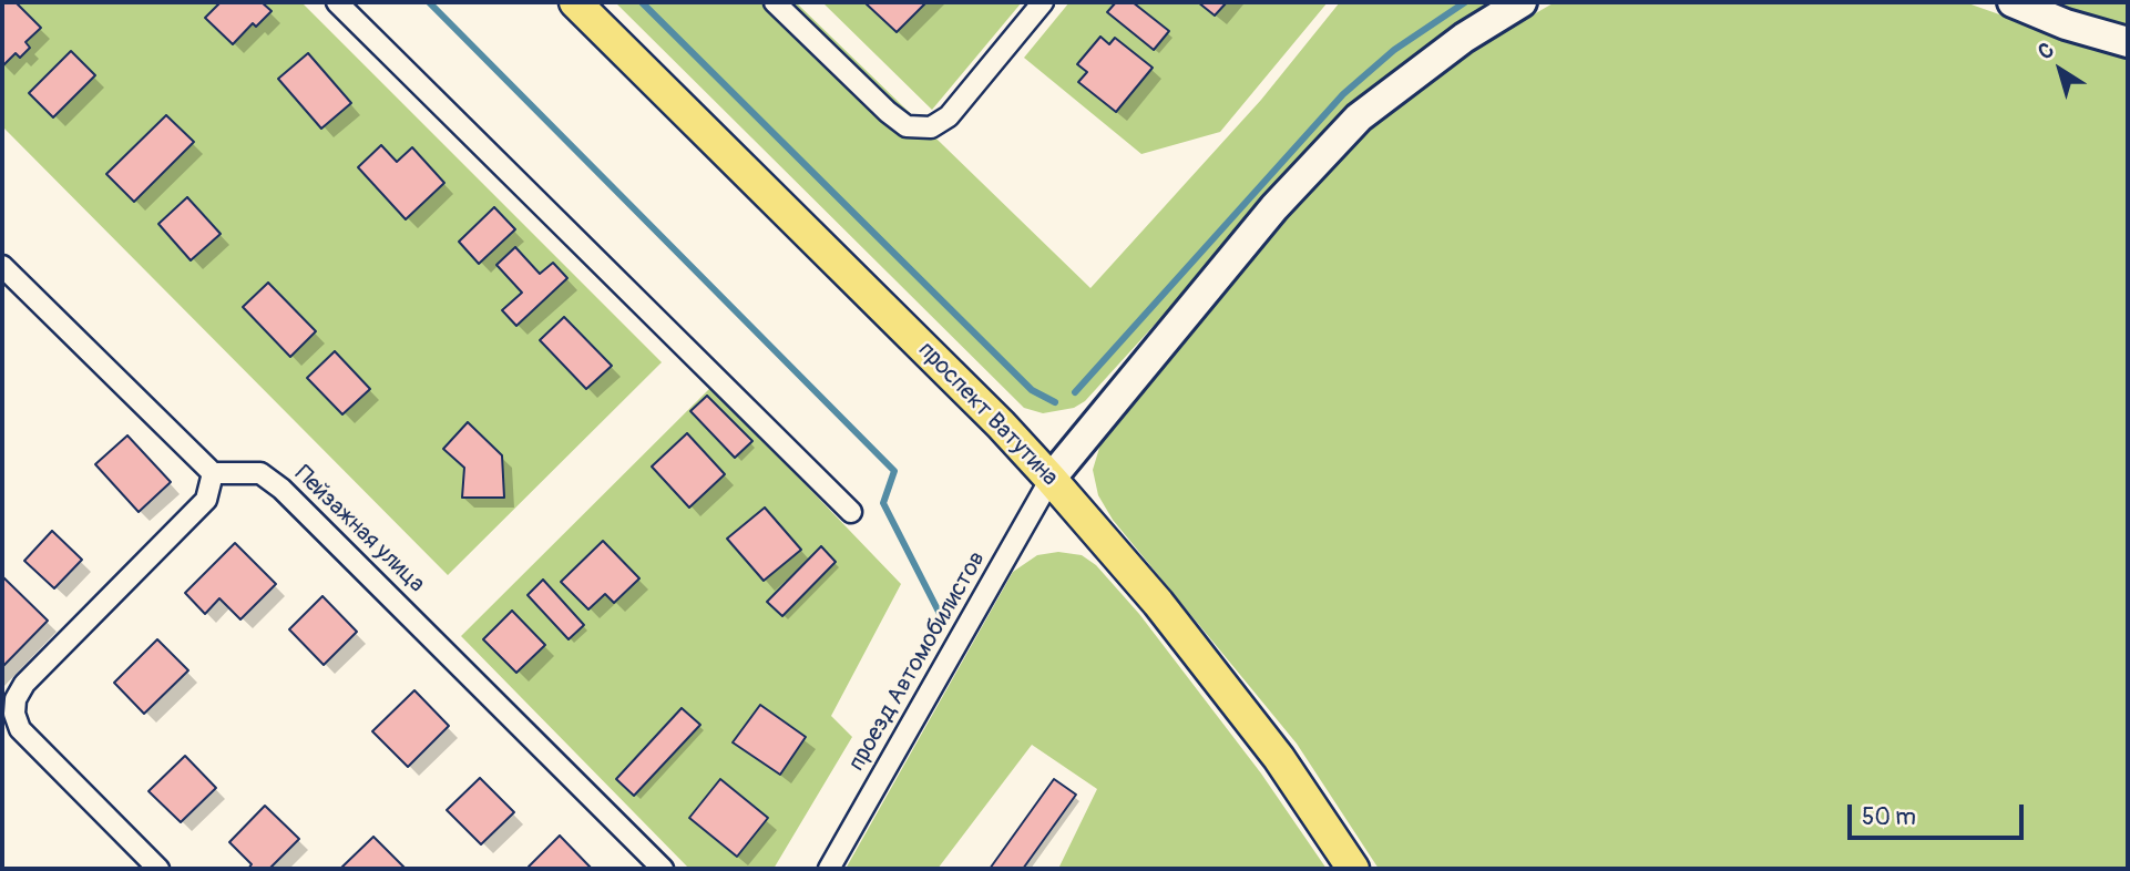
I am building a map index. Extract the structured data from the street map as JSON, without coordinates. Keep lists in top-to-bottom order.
{
  "streets": {
    "main road": ["проспект Ватутина"],
    "street": ["Пейзажная улица", "проезд Автомобилистов"]
  },
  "crossings": [
    ["проспект Ватутина", "проезд Автомобилистов"]
  ],
  "scale_bar": "50 m",
  "north": "top left"
}
